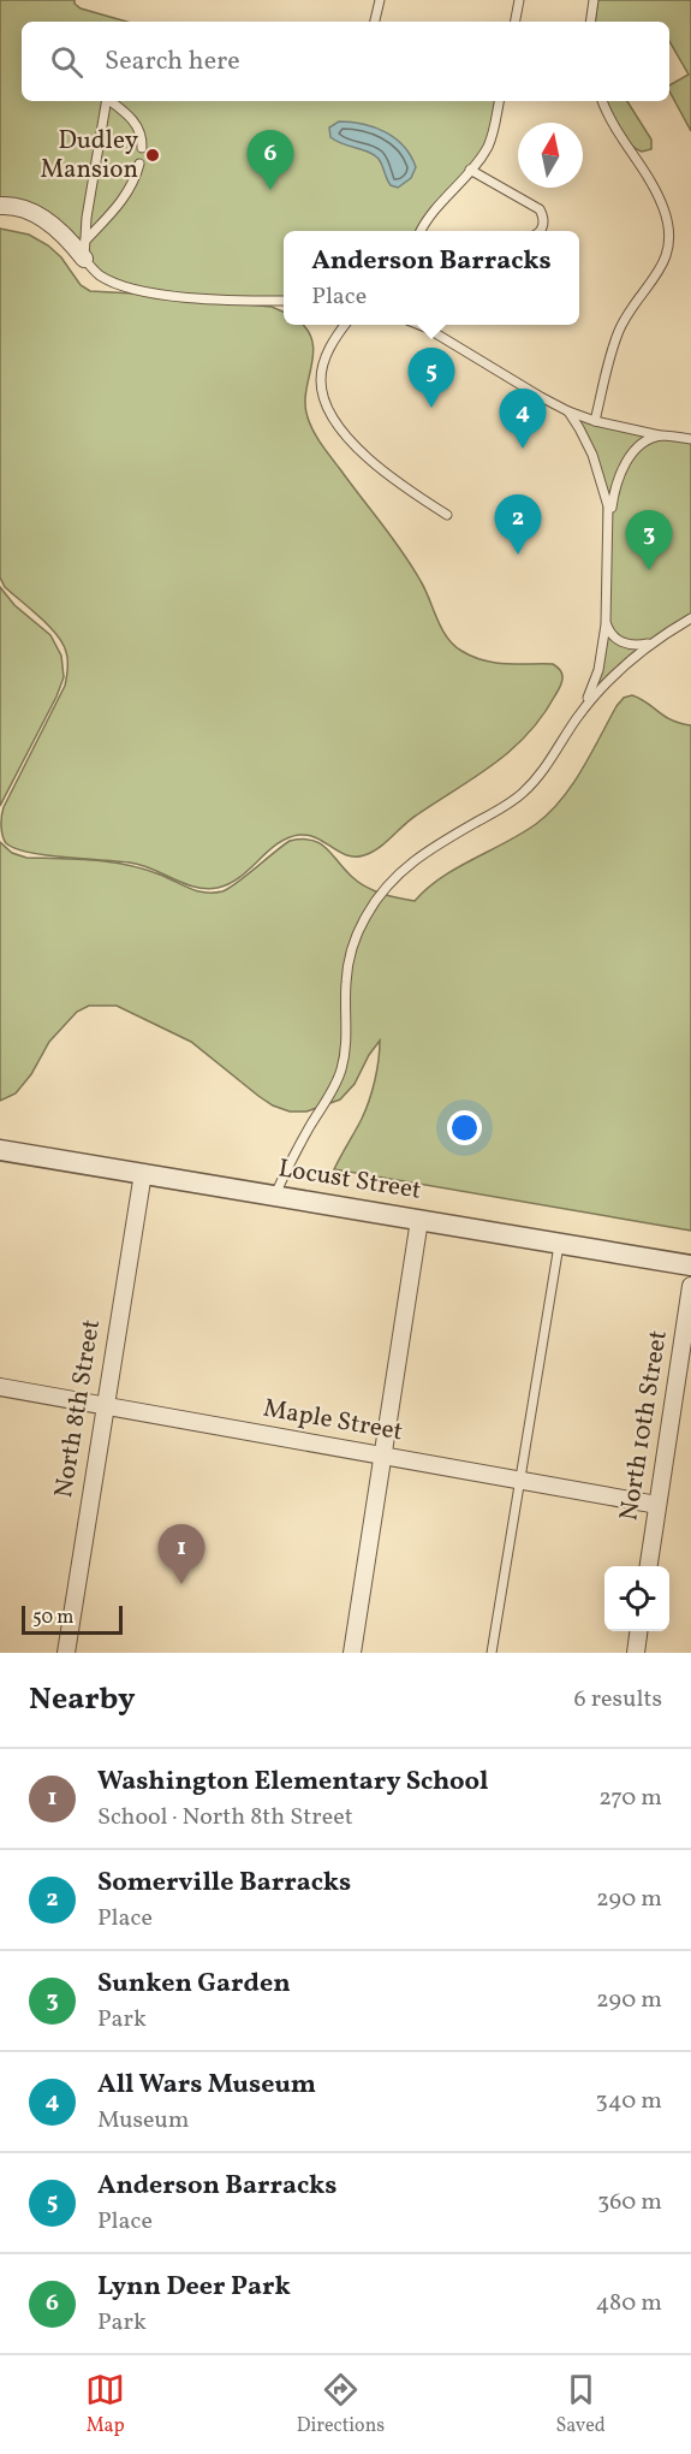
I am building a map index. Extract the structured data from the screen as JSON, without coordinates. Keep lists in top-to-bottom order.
{
  "streets": {
    "street": [
      "Locust Street",
      "North 8th Street",
      "Maple Street",
      "North 10th Street"
    ]
  },
  "crossings": [
    ["Locust Street", "North 8th Street"],
    ["North 8th Street", "Maple Street"],
    ["Maple Street", "North 10th Street"]
  ],
  "places": ["Dudley Mansion"],
  "scale_bar": "50 m",
  "north": "top",
  "page": {
    "search": "Search here",
    "pins": [
      "6",
      "5",
      "4",
      "2",
      "3",
      "1"
    ],
    "popup": ["Anderson Barracks", "Place"],
    "scale": "50 m",
    "heading": ["Nearby", "6 results"],
    "list": [
      {
        "mark": "1",
        "name": "Washington Elementary School",
        "note": "School · North 8th Street",
        "value": "270 m"
      },
      {
        "mark": "2",
        "name": "Somerville Barracks",
        "note": "Place",
        "value": "290 m"
      },
      {
        "mark": "3",
        "name": "Sunken Garden",
        "note": "Park",
        "value": "290 m"
      },
      {
        "mark": "4",
        "name": "All Wars Museum",
        "note": "Museum",
        "value": "340 m"
      },
      {
        "mark": "5",
        "name": "Anderson Barracks",
        "note": "Place",
        "value": "360 m"
      },
      {
        "mark": "6",
        "name": "Lynn Deer Park",
        "note": "Park",
        "value": "480 m"
      }
    ],
    "nav": ["Map", "Directions", "Saved"]
  }
}
